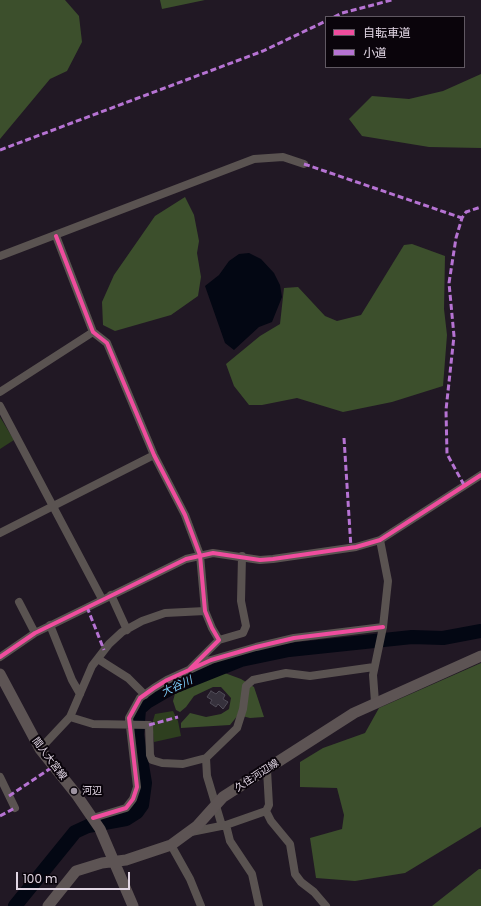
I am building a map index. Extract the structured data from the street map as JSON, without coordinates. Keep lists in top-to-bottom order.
{
  "streets": {
    "main road": ["間人大宮線", "久住河辺線"]
  },
  "crossings": [
    ["間人大宮線", "久住河辺線"]
  ],
  "water": ["大谷川"],
  "places": ["河辺"],
  "legend": ["自転車道", "小道"],
  "scale_bar": "100 m"
}
